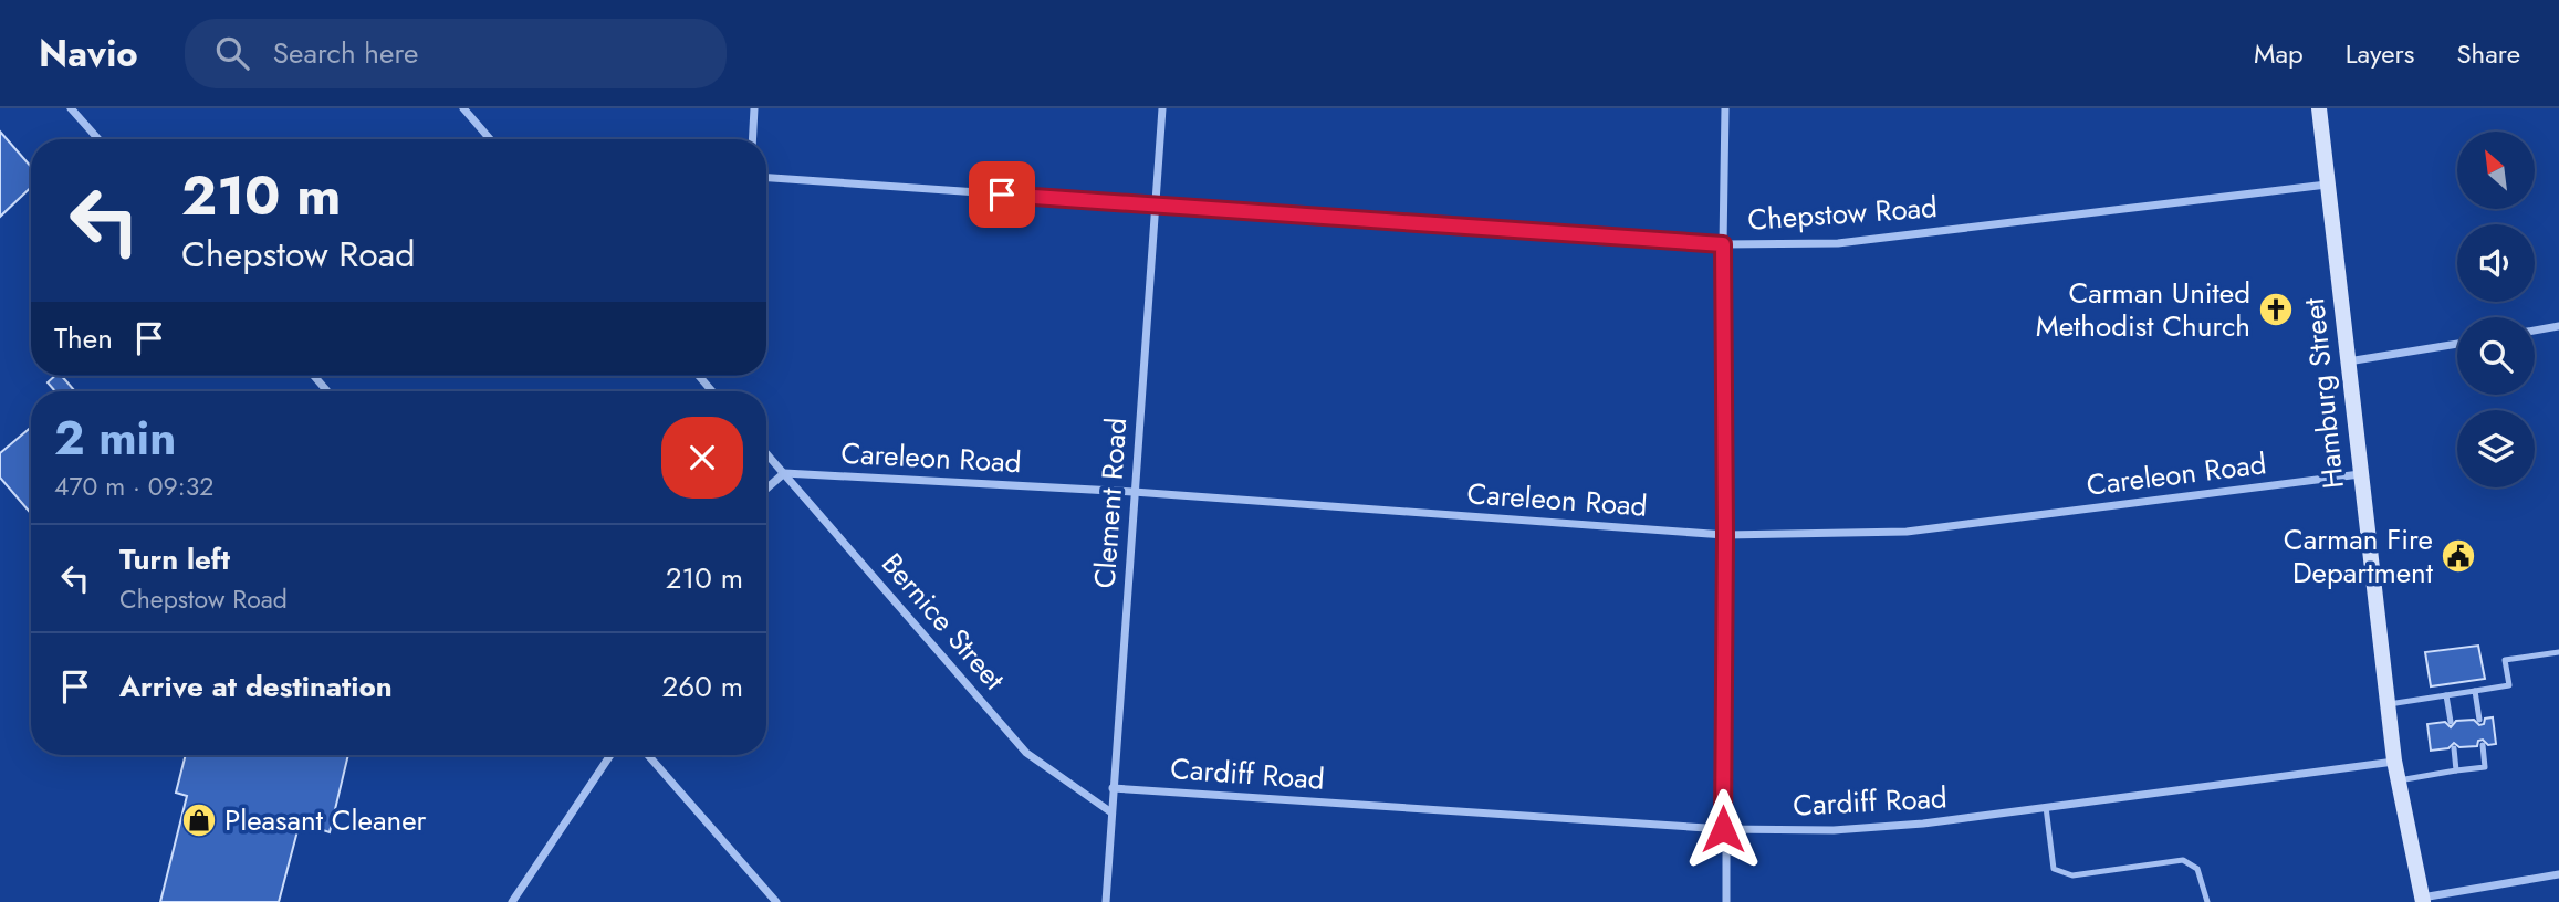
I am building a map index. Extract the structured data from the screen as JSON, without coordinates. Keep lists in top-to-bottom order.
{
  "streets": {
    "main road": ["Hamburg Street"],
    "street": [
      "Chepstow Road",
      "Careleon Road",
      "Clement Road",
      "Bernice Street",
      "Cardiff Road"
    ]
  },
  "crossings": [
    ["Chepstow Road", "Hamburg Street"],
    ["Chepstow Road", "Clement Road"],
    ["Hamburg Street", "Careleon Road"],
    ["Hamburg Street", "Cardiff Road"],
    ["Careleon Road", "Clement Road"],
    ["Careleon Road", "Bernice Street"],
    ["Clement Road", "Bernice Street"],
    ["Clement Road", "Cardiff Road"]
  ],
  "places": {
    "church": ["Carman United Methodist Church"],
    "public building": ["Carman Fire Department"],
    "shop": ["Pleasant Cleaner"]
  },
  "north": "top left",
  "page": {
    "header": "Navio",
    "search": "Search here",
    "nav": ["Map", "Layers", "Share"],
    "turn": ["210 m", "Chepstow Road"],
    "then": "Then",
    "heading": ["2 min", "470 m · 09:32"],
    "list": [
      {
        "name": "Turn left",
        "note": "Chepstow Road",
        "value": "210 m"
      },
      {
        "name": "Arrive at destination",
        "value": "260 m"
      }
    ]
  }
}
